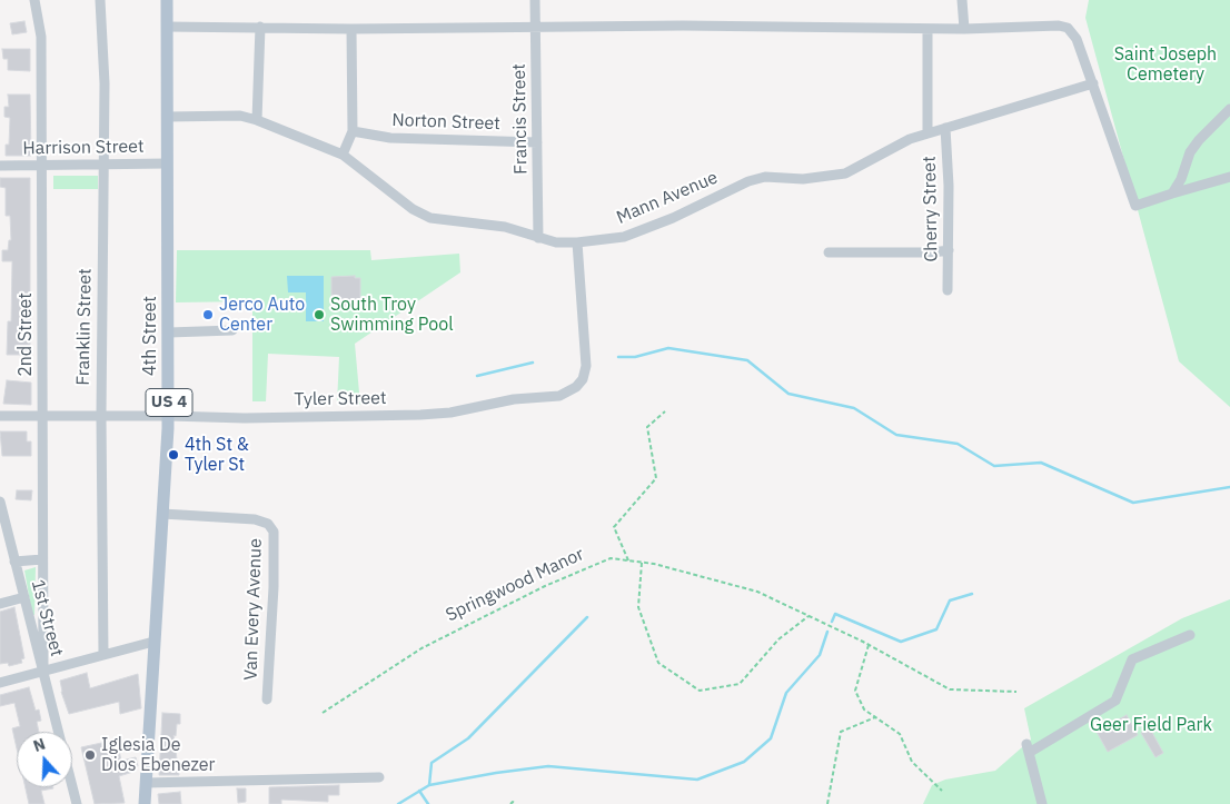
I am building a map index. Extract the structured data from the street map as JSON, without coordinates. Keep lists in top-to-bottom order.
{
  "streets": {
    "main road": ["4th Street", "US 4"],
    "street": [
      "Francis Street",
      "Norton Street",
      "Harrison Street",
      "Mann Avenue",
      "Cherry Street",
      "Franklin Street",
      "2nd Street",
      "Tyler Street",
      "Van Every Avenue",
      "1st Street"
    ],
    "path": ["Springwood Manor"]
  },
  "crossings": [
    ["Francis Street", "Norton Street"],
    ["Francis Street", "Mann Avenue"],
    ["Harrison Street", "Franklin Street"],
    ["Harrison Street", "2nd Street"],
    ["Harrison Street", "4th Street"],
    ["Mann Avenue", "Cherry Street"],
    ["Mann Avenue", "4th Street"],
    ["Mann Avenue", "Tyler Street"],
    ["Franklin Street", "Tyler Street"],
    ["2nd Street", "Tyler Street"],
    ["2nd Street", "1st Street"],
    ["4th Street", "Tyler Street"],
    ["4th Street", "Van Every Avenue"]
  ],
  "parks": ["Saint Joseph Cemetery", "Geer Field Park"],
  "places": [
    "Jerco Auto Center",
    "South Troy Swimming Pool",
    "4th St & Tyler St",
    "Iglesia De Dios Ebenezer"
  ],
  "north": "top"
}
